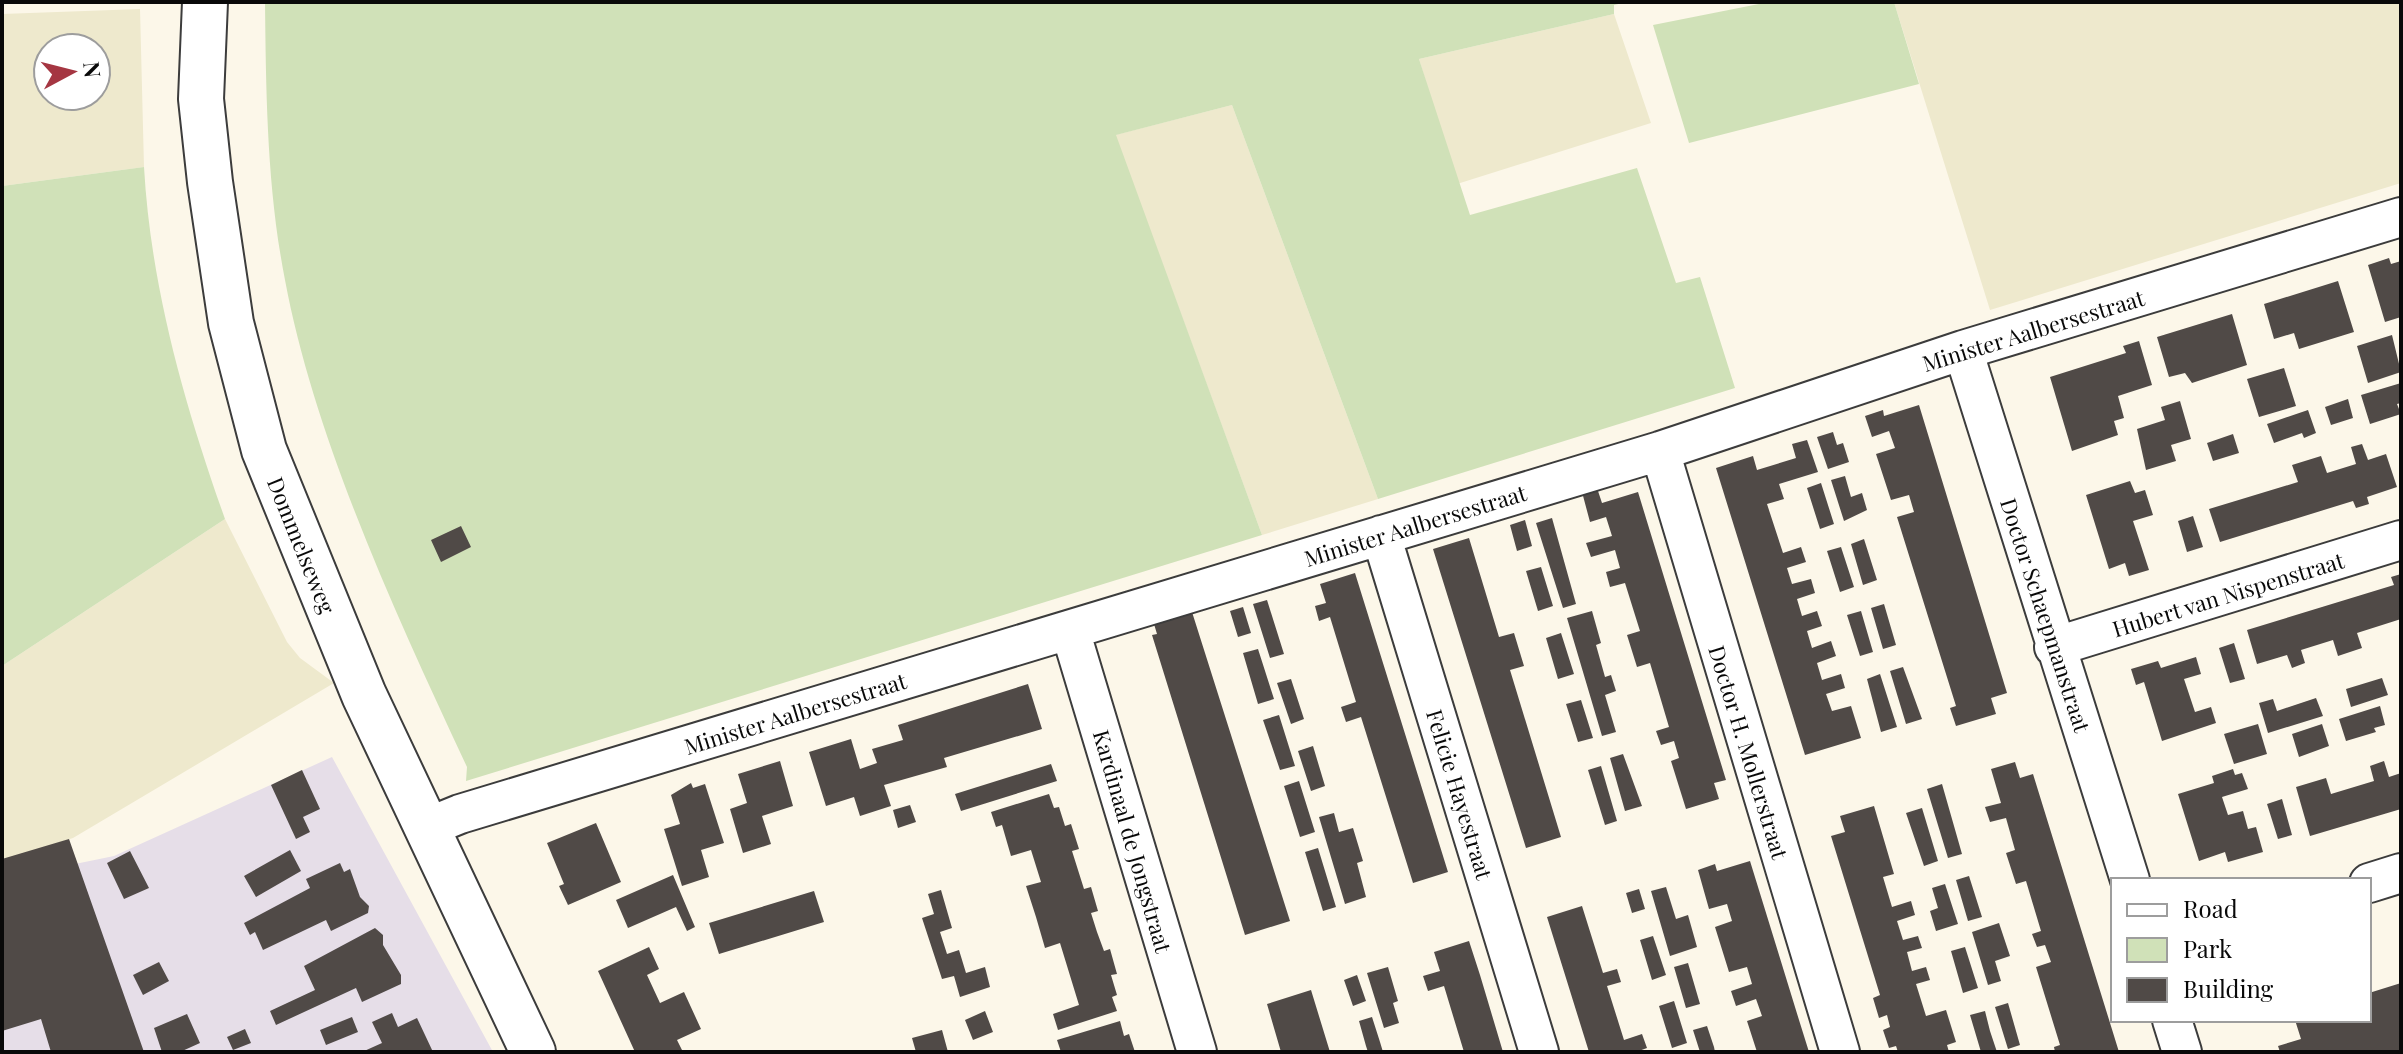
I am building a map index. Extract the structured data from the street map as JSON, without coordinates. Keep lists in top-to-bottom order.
{
  "streets": {
    "street": [
      "Minister Aalbersestraat",
      "Dommelseweg",
      "Hubert van Nispenstraat",
      "Doctor Schaepmanstraat",
      "Doctor H. Mollerstraat",
      "Felicie Hayestraat",
      "Kardinaal de Jongstraat"
    ]
  },
  "crossings": [
    ["Minister Aalbersestraat", "Dommelseweg"],
    ["Minister Aalbersestraat", "Doctor Schaepmanstraat"],
    ["Minister Aalbersestraat", "Doctor H. Mollerstraat"],
    ["Minister Aalbersestraat", "Felicie Hayestraat"],
    ["Minister Aalbersestraat", "Kardinaal de Jongstraat"],
    ["Hubert van Nispenstraat", "Doctor Schaepmanstraat"]
  ],
  "legend": ["Road", "Park", "Building"],
  "north": "right"
}
